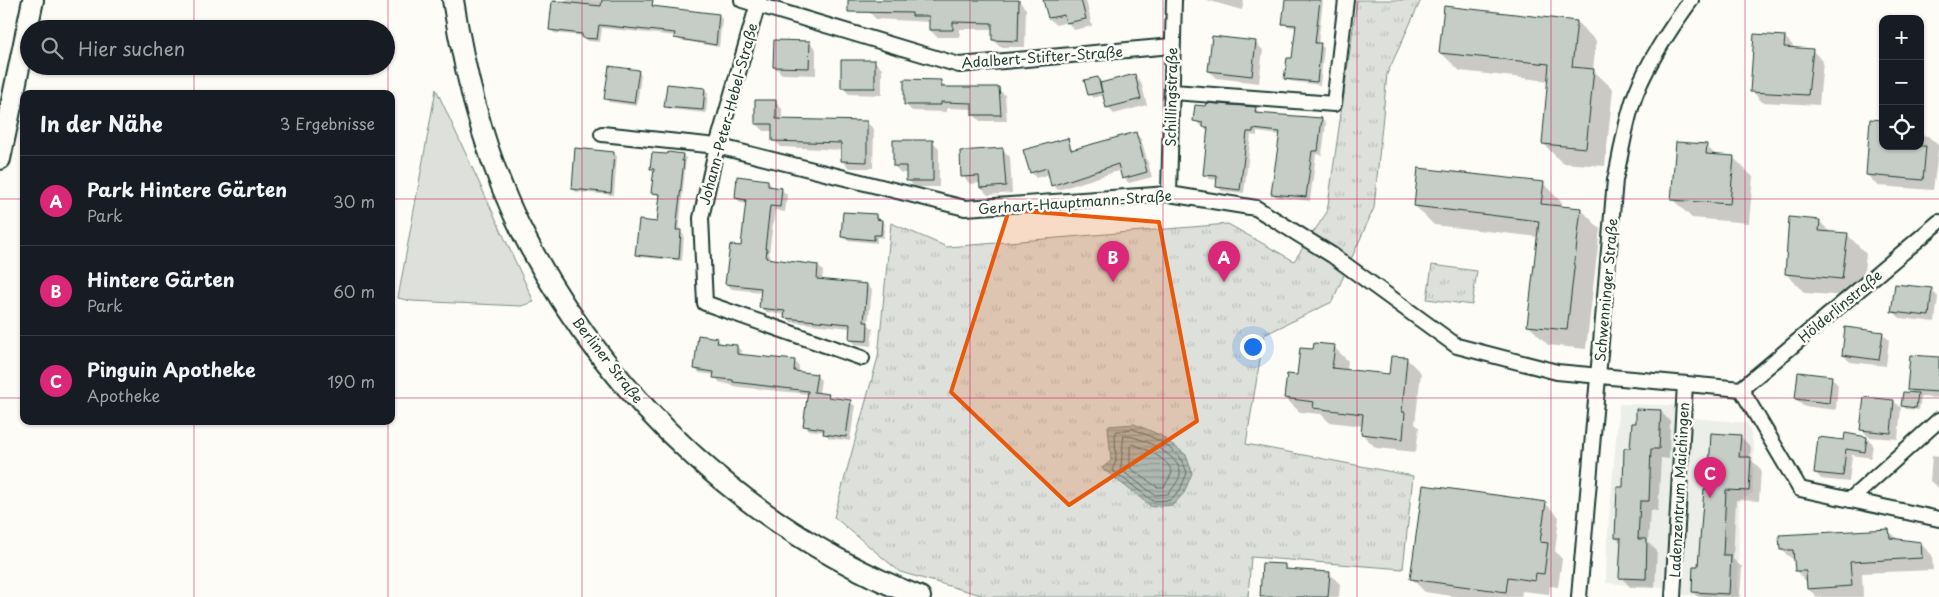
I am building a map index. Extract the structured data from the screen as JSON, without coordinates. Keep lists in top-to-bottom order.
{
  "streets": {
    "main road": ["Berliner Straße"],
    "street": [
      "Adalbert-Stifter-Straße",
      "Schillingstraße",
      "Johann-Peter-Hebel-Straße",
      "Gerhart-Hauptmann-Straße",
      "Schwenninger Straße",
      "Hölderlinstraße",
      "Ladenzentrum Maichingen"
    ]
  },
  "crossings": [
    ["Adalbert-Stifter-Straße", "Schillingstraße"],
    ["Adalbert-Stifter-Straße", "Johann-Peter-Hebel-Straße"],
    ["Schillingstraße", "Gerhart-Hauptmann-Straße"],
    ["Johann-Peter-Hebel-Straße", "Gerhart-Hauptmann-Straße"],
    ["Gerhart-Hauptmann-Straße", "Schwenninger Straße"],
    ["Gerhart-Hauptmann-Straße", "Hölderlinstraße"],
    ["Gerhart-Hauptmann-Straße", "Ladenzentrum Maichingen"]
  ],
  "page": {
    "map_buttons": ["+", "−"],
    "search": "Hier suchen",
    "heading": ["In der Nähe", "3 Ergebnisse"],
    "list": [
      {
        "mark": "A",
        "name": "Park Hintere Gärten",
        "note": "Park",
        "value": "30 m"
      },
      {
        "mark": "B",
        "name": "Hintere Gärten",
        "note": "Park",
        "value": "60 m"
      },
      {
        "mark": "C",
        "name": "Pinguin Apotheke",
        "note": "Apotheke",
        "value": "190 m"
      }
    ],
    "pins": ["A", "B", "C"]
  }
}
